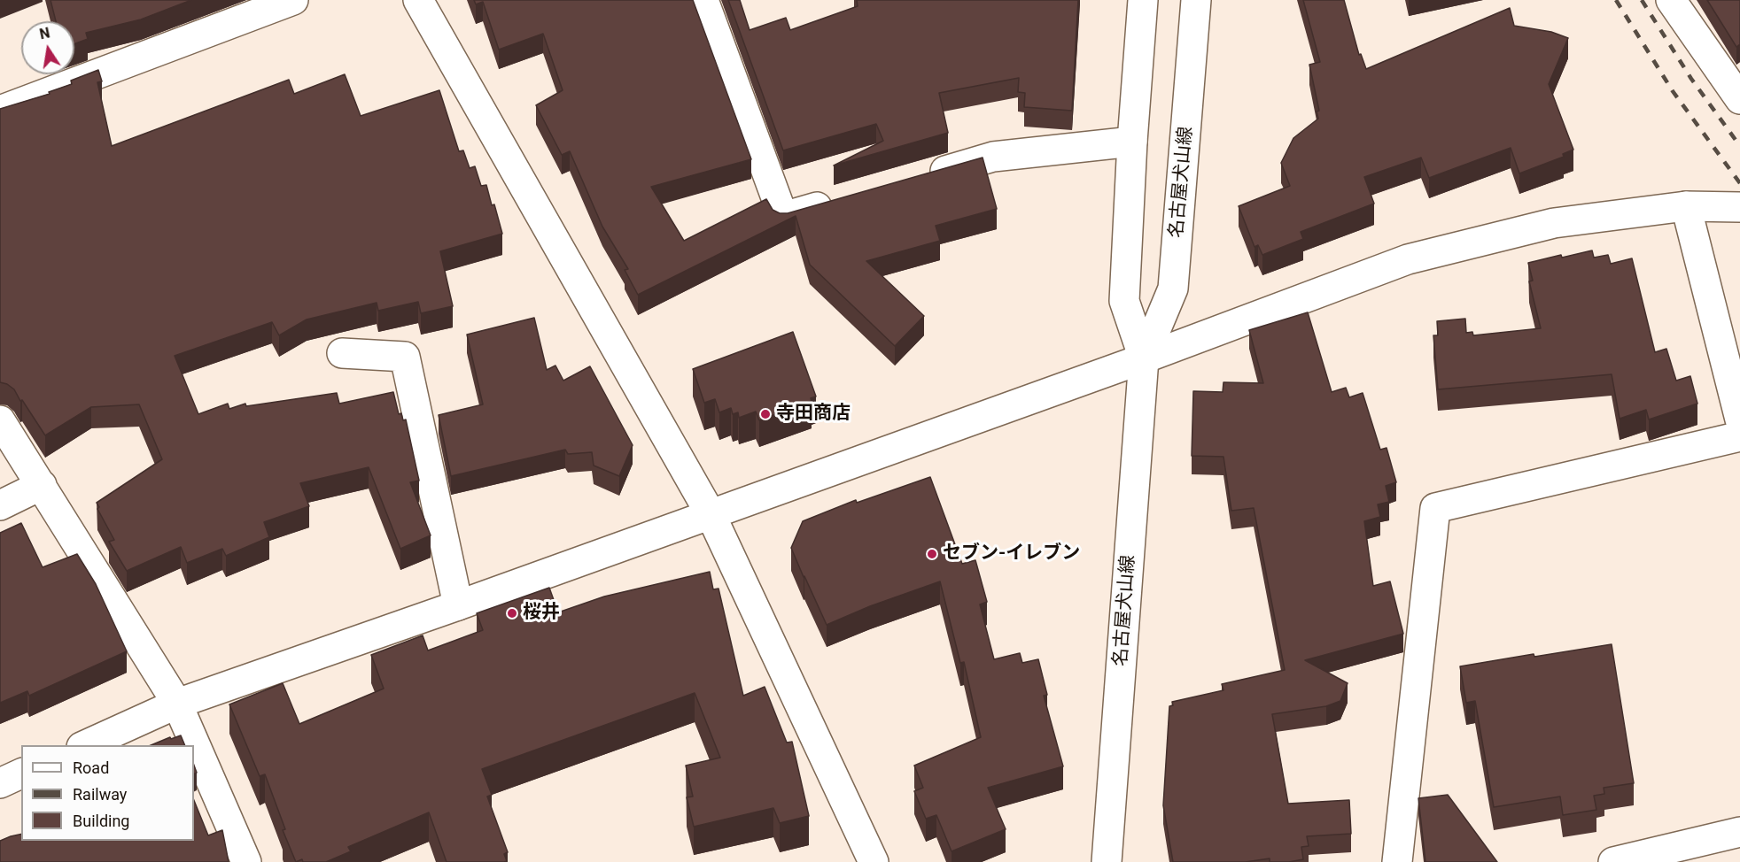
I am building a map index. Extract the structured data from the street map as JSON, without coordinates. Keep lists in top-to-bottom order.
{
  "streets": {
    "street": ["名古屋犬山線"]
  },
  "places": ["寺田商店", "セブン-イレブン", "桜井"],
  "legend": ["Road", "Railway", "Building"],
  "north": "top"
}
